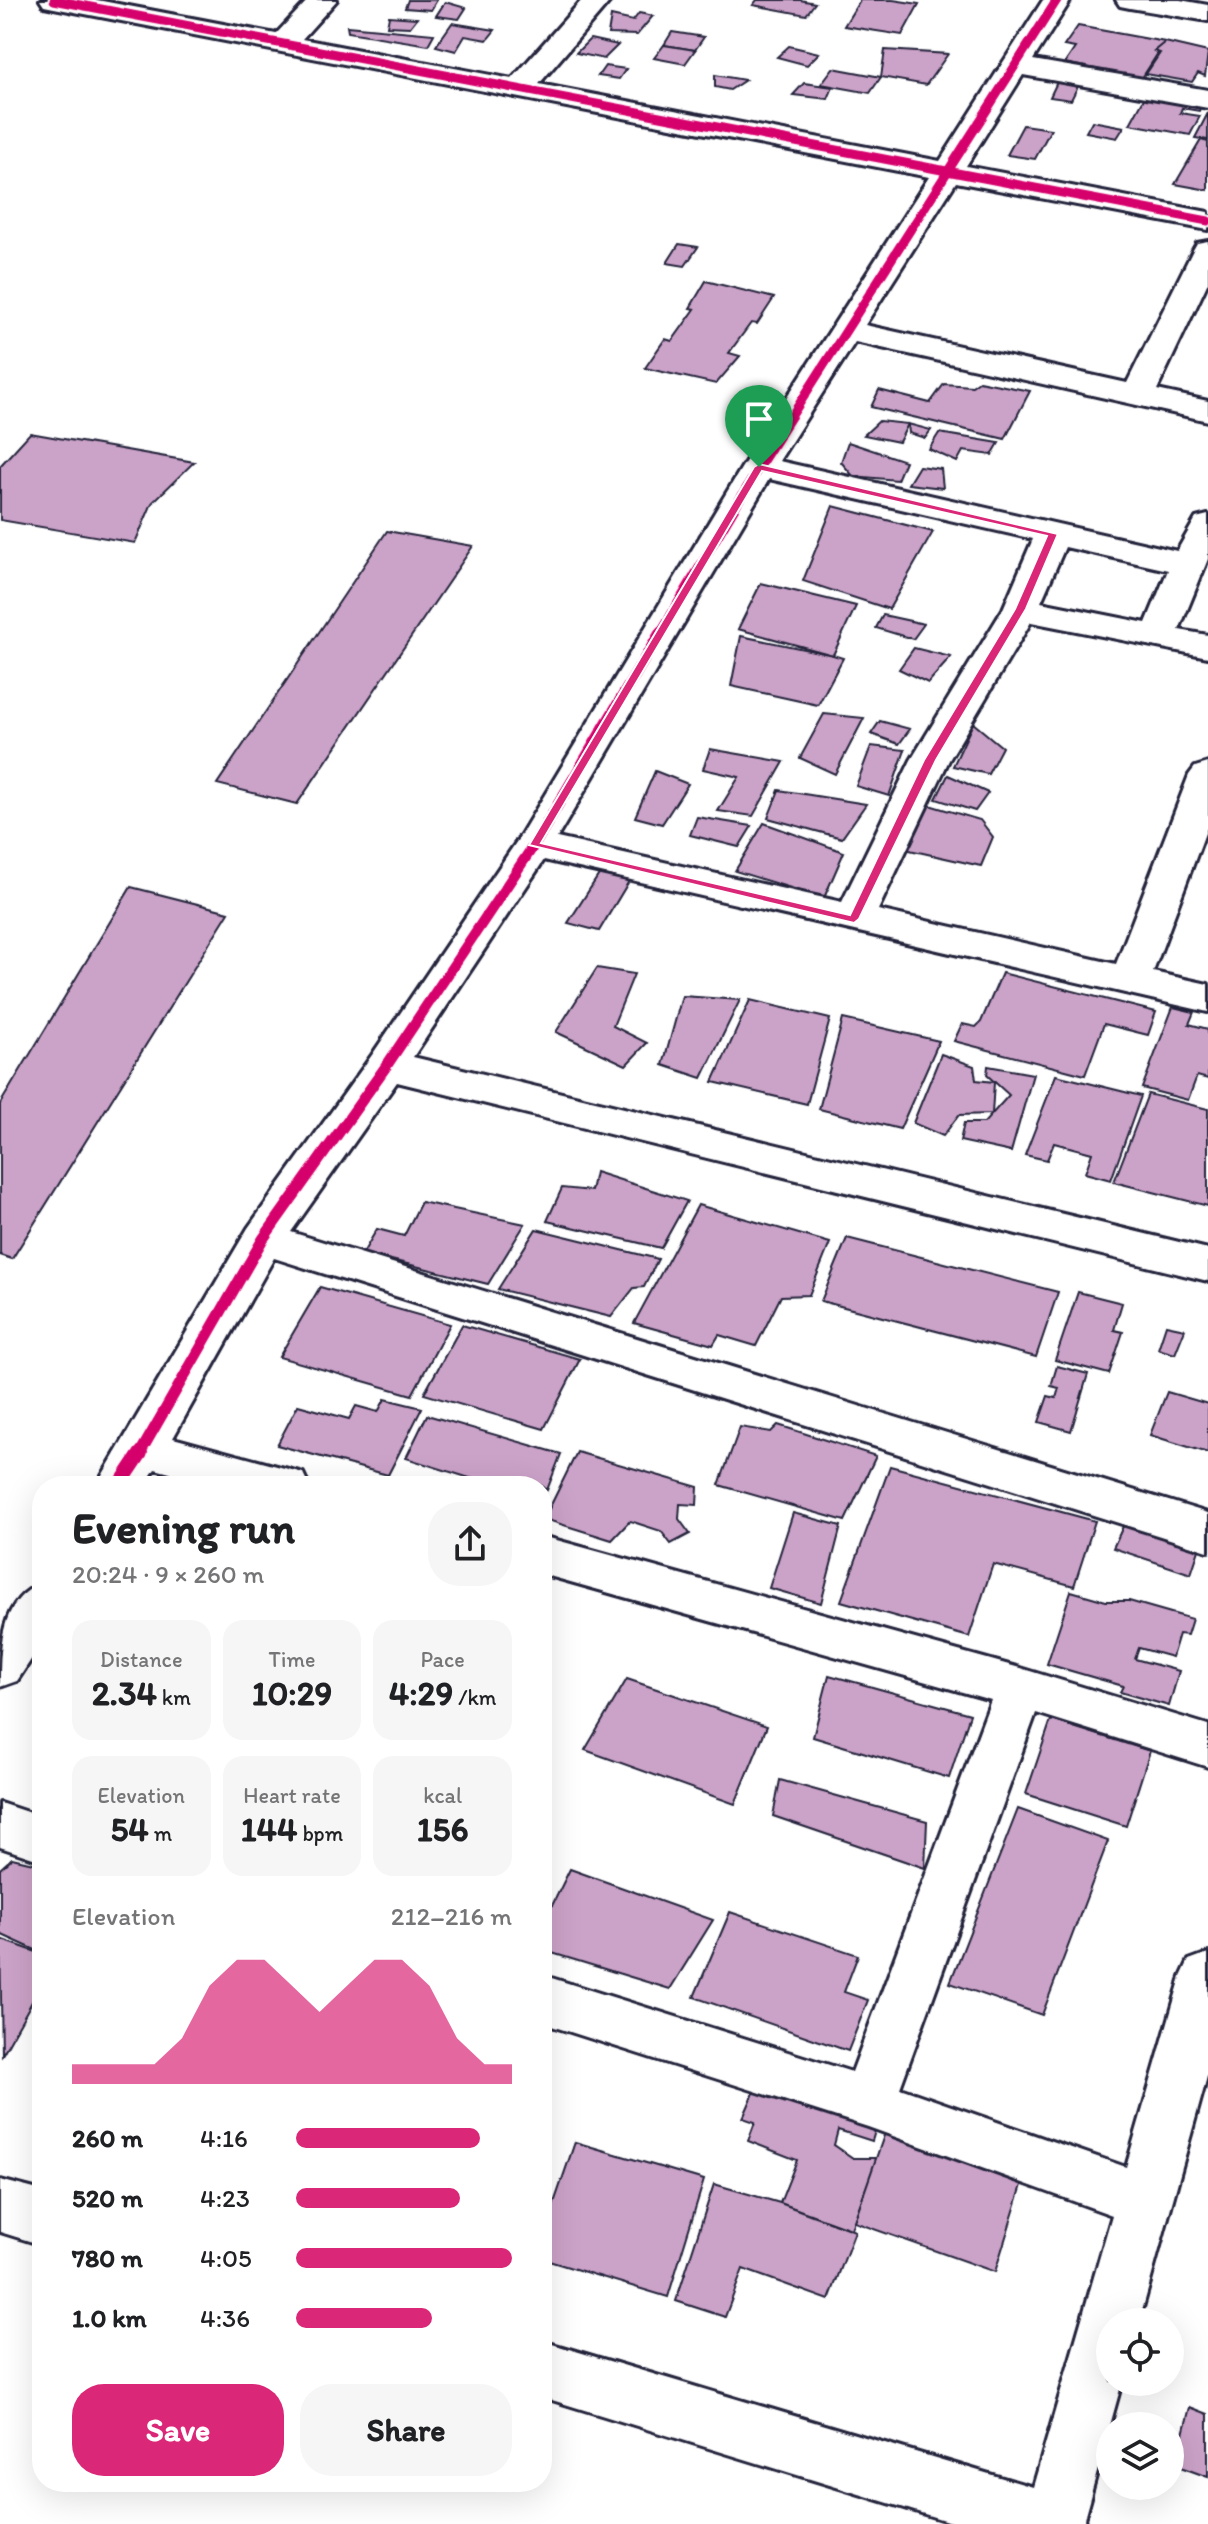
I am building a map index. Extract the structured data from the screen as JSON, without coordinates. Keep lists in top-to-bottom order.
{
  "page": {
    "heading": ["Evening run", "20:24 · 9 × 260 m"],
    "stats": [
      ["Distance", "2.34 km"],
      ["Time", "10:29"],
      ["Pace", "4:29 /km"],
      ["Elevation", "54 m"],
      ["Heart rate", "144 bpm"],
      ["kcal", "156"]
    ],
    "chart": ["Elevation", "212–216 m"],
    "list": [
      {
        "name": "260 m",
        "note": "4:16"
      },
      {
        "name": "520 m",
        "note": "4:23"
      },
      {
        "name": "780 m",
        "note": "4:05"
      },
      {
        "name": "1.0 km",
        "note": "4:36"
      }
    ],
    "buttons": ["Save", "Share"]
  }
}
